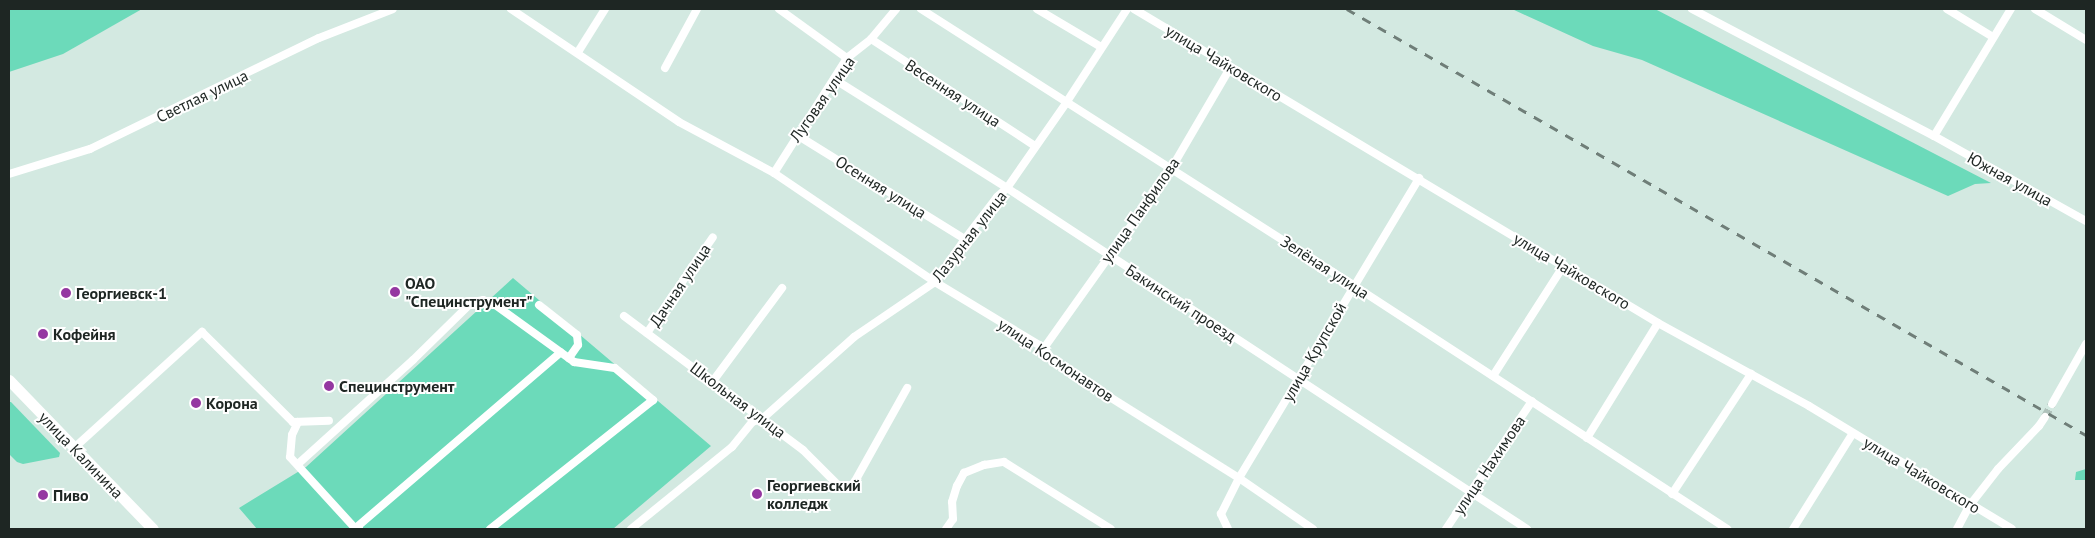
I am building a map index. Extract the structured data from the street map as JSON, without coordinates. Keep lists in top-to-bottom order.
{
  "streets": {
    "main road": ["улица Калинина"],
    "street": [
      "улица Чайковского",
      "Весенняя улица",
      "Светлая улица",
      "Луговая улица",
      "Южная улица",
      "Осенняя улица",
      "улица Панфилова",
      "Лазурная улица",
      "Зелёная улица",
      "Дачная улица",
      "Бакинский проезд",
      "улица Крупской",
      "улица Космонавтов",
      "Школьная улица",
      "улица Нахимова"
    ]
  },
  "crossings": [
    ["улица Чайковского", "улица Панфилова"],
    ["улица Чайковского", "улица Крупской"],
    ["Весенняя улица", "Луговая улица"],
    ["Весенняя улица", "Лазурная улица"],
    ["Луговая улица", "Осенняя улица"],
    ["Луговая улица", "Бакинский проезд"],
    ["Луговая улица", "улица Космонавтов"],
    ["Осенняя улица", "Лазурная улица"],
    ["улица Панфилова", "Зелёная улица"],
    ["улица Панфилова", "Бакинский проезд"],
    ["улица Панфилова", "улица Космонавтов"],
    ["Лазурная улица", "Зелёная улица"],
    ["Лазурная улица", "Бакинский проезд"],
    ["Лазурная улица", "улица Космонавтов"],
    ["Лазурная улица", "Школьная улица"],
    ["Зелёная улица", "улица Крупской"],
    ["Зелёная улица", "улица Нахимова"],
    ["Дачная улица", "Школьная улица"],
    ["Бакинский проезд", "улица Крупской"],
    ["Бакинский проезд", "улица Нахимова"],
    ["улица Крупской", "улица Космонавтов"]
  ],
  "places": [
    "ОАО \"Специнструмент\"",
    "Георгиевск-1",
    "Кофейня",
    "Специнструмент",
    "Корона",
    "Георгиевский колледж",
    "Пиво"
  ]
}
